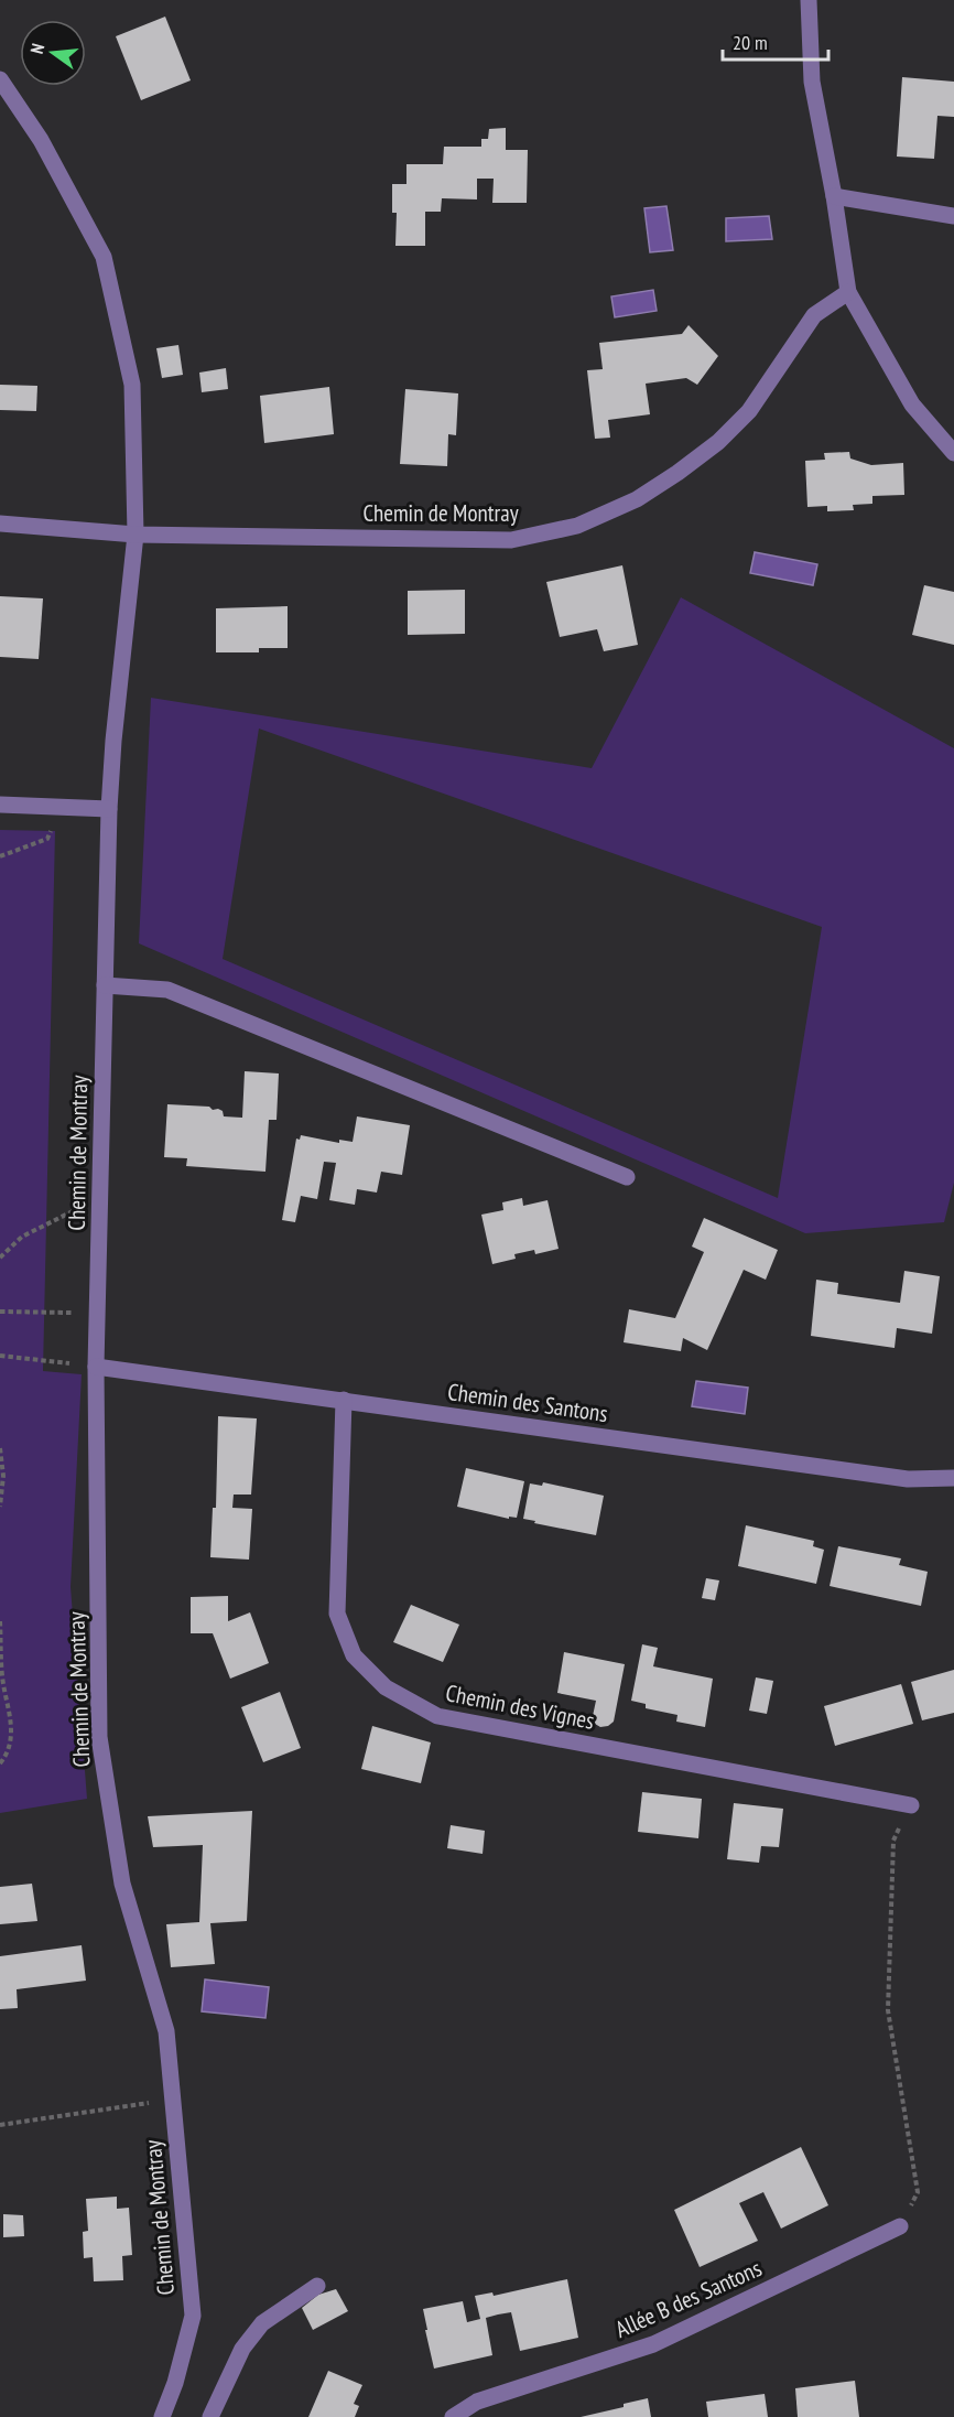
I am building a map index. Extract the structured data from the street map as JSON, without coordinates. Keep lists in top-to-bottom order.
{
  "streets": {
    "street": [
      "Chemin de Montray",
      "Chemin des Santons",
      "Chemin des Vignes",
      "Allée B des Santons"
    ]
  },
  "crossings": [
    ["Chemin de Montray", "Chemin des Santons"],
    ["Chemin des Santons", "Chemin des Vignes"]
  ],
  "scale_bar": "20 m",
  "north": "left"
}
